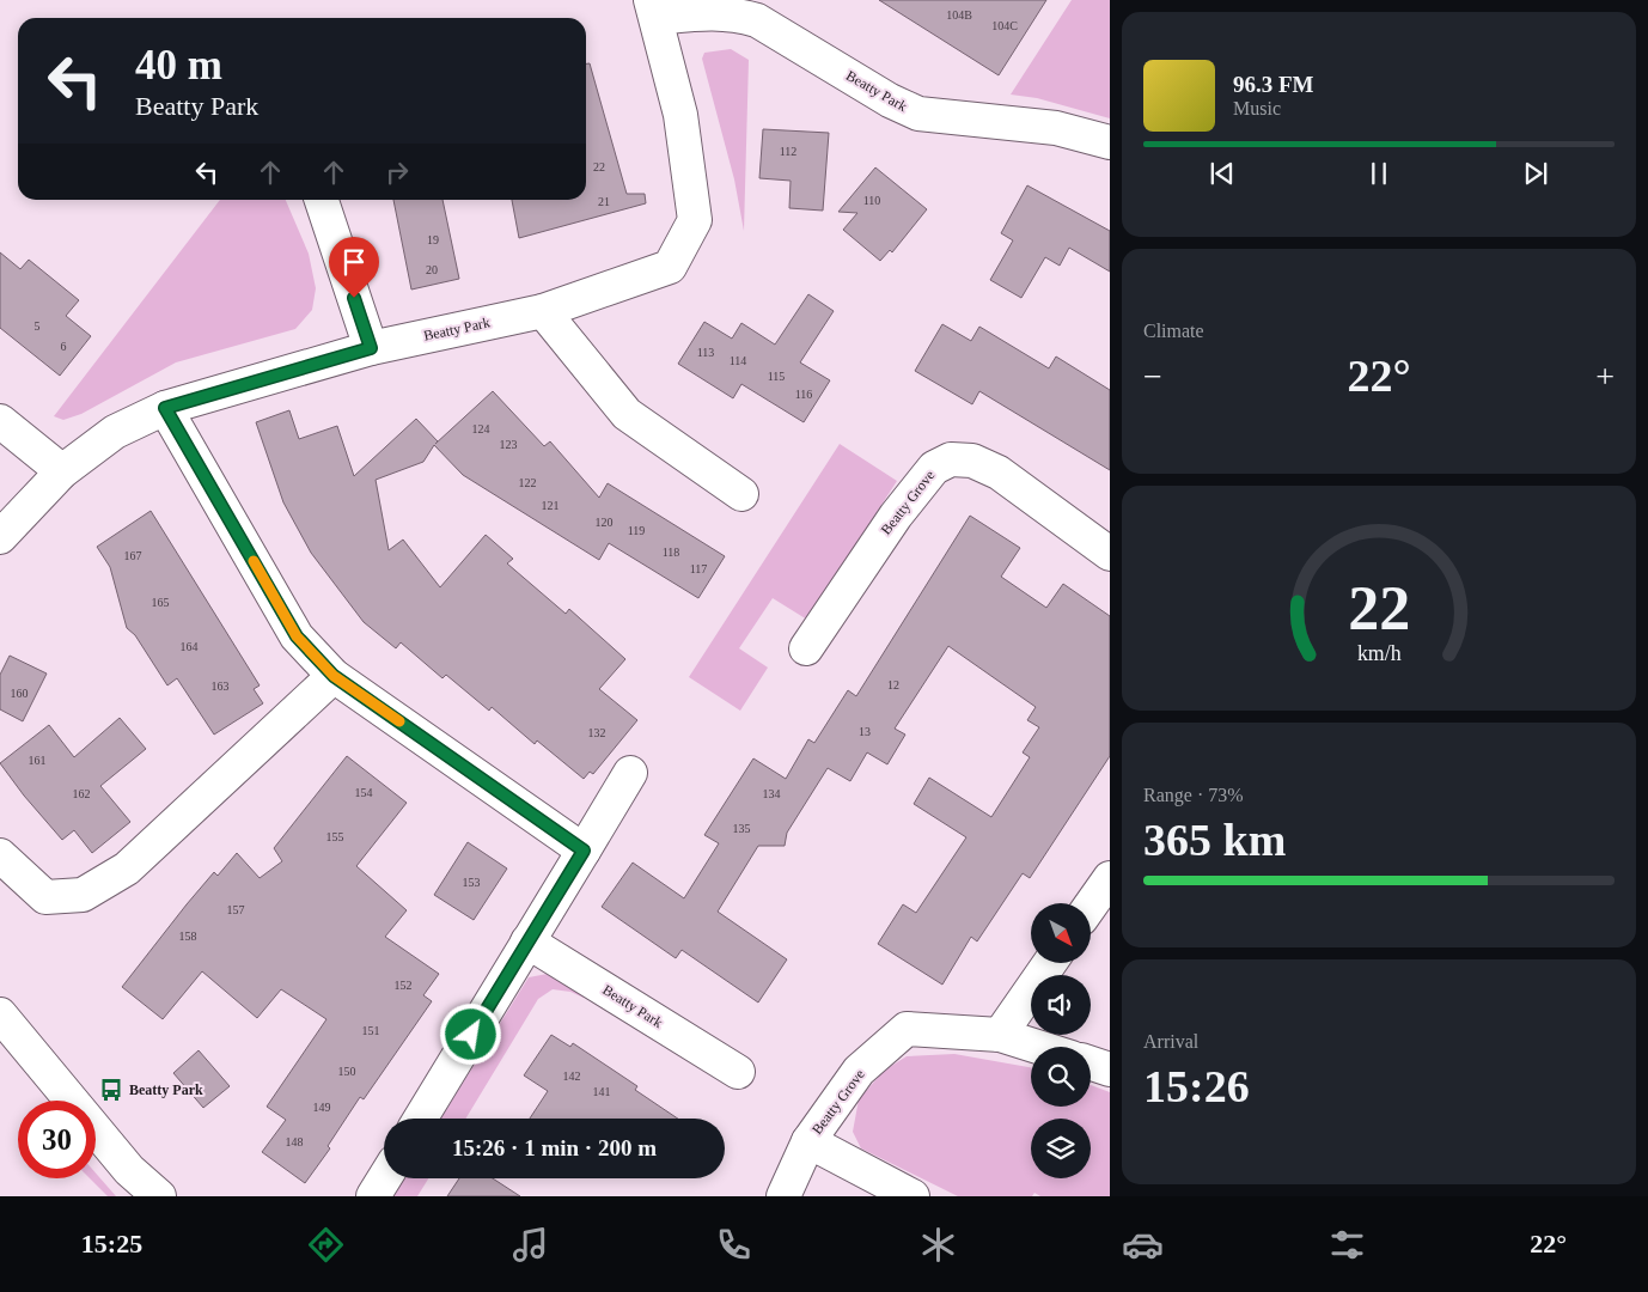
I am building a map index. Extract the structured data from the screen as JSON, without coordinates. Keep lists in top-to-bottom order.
{
  "streets": {
    "street": ["Beatty Park", "Beatty Grove"]
  },
  "places": {
    "bus stop": ["Beatty Park"]
  },
  "house_numbers": [
    "104B",
    "104C",
    "112",
    "22",
    "110",
    "21",
    "19",
    "20",
    "5",
    "6",
    "113",
    "114",
    "115",
    "116",
    "124",
    "123",
    "122",
    "121",
    "120",
    "119",
    "118",
    "167",
    "117",
    "165",
    "164",
    "12",
    "163",
    "160",
    "13",
    "132",
    "161",
    "154",
    "162",
    "134",
    "135",
    "155",
    "153",
    "157",
    "158",
    "152",
    "151",
    "150",
    "142",
    "141",
    "149",
    "148"
  ],
  "north": "bottom right",
  "page": {
    "turn": ["40 m", "Beatty Park"],
    "song": ["96.3 FM", "Music"],
    "tile": [
      "Climate",
      ["Range · 73%", "365 km"],
      ["Arrival", "15:26"]
    ],
    "heat": ["−", "22°", "+"],
    "limit": "30",
    "trip": "15:26 · 1 min · 200 m",
    "tabs": ["15:25", "22°"],
    "gauge": ["22", "km/h"]
  }
}
